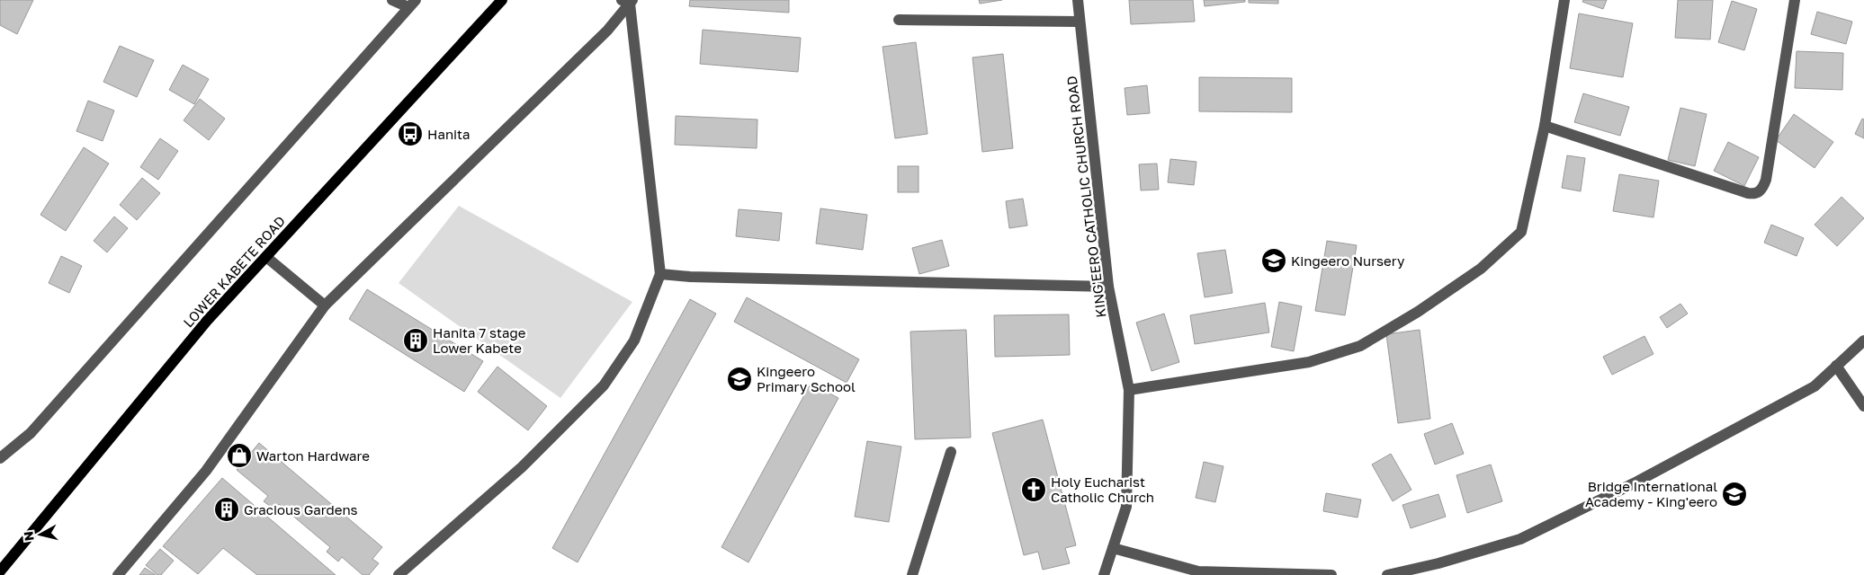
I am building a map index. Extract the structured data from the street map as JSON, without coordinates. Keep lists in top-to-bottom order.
{
  "streets": {
    "main road": ["LOWER KABETE ROAD"],
    "street": ["KING'EERO CATHOLIC CHURCH ROAD"]
  },
  "places": {
    "bus stop": ["Hanita"],
    "school or university": ["Kingeero Nursery", "Kingeero Primary School", "Bridge International Academy - King'eero"],
    "building": ["Hanita 7 stage Lower Kabete", "Gracious Gardens"],
    "shop": ["Warton Hardware"],
    "church": ["Holy Eucharist Catholic Church"]
  },
  "north": "left"
}
